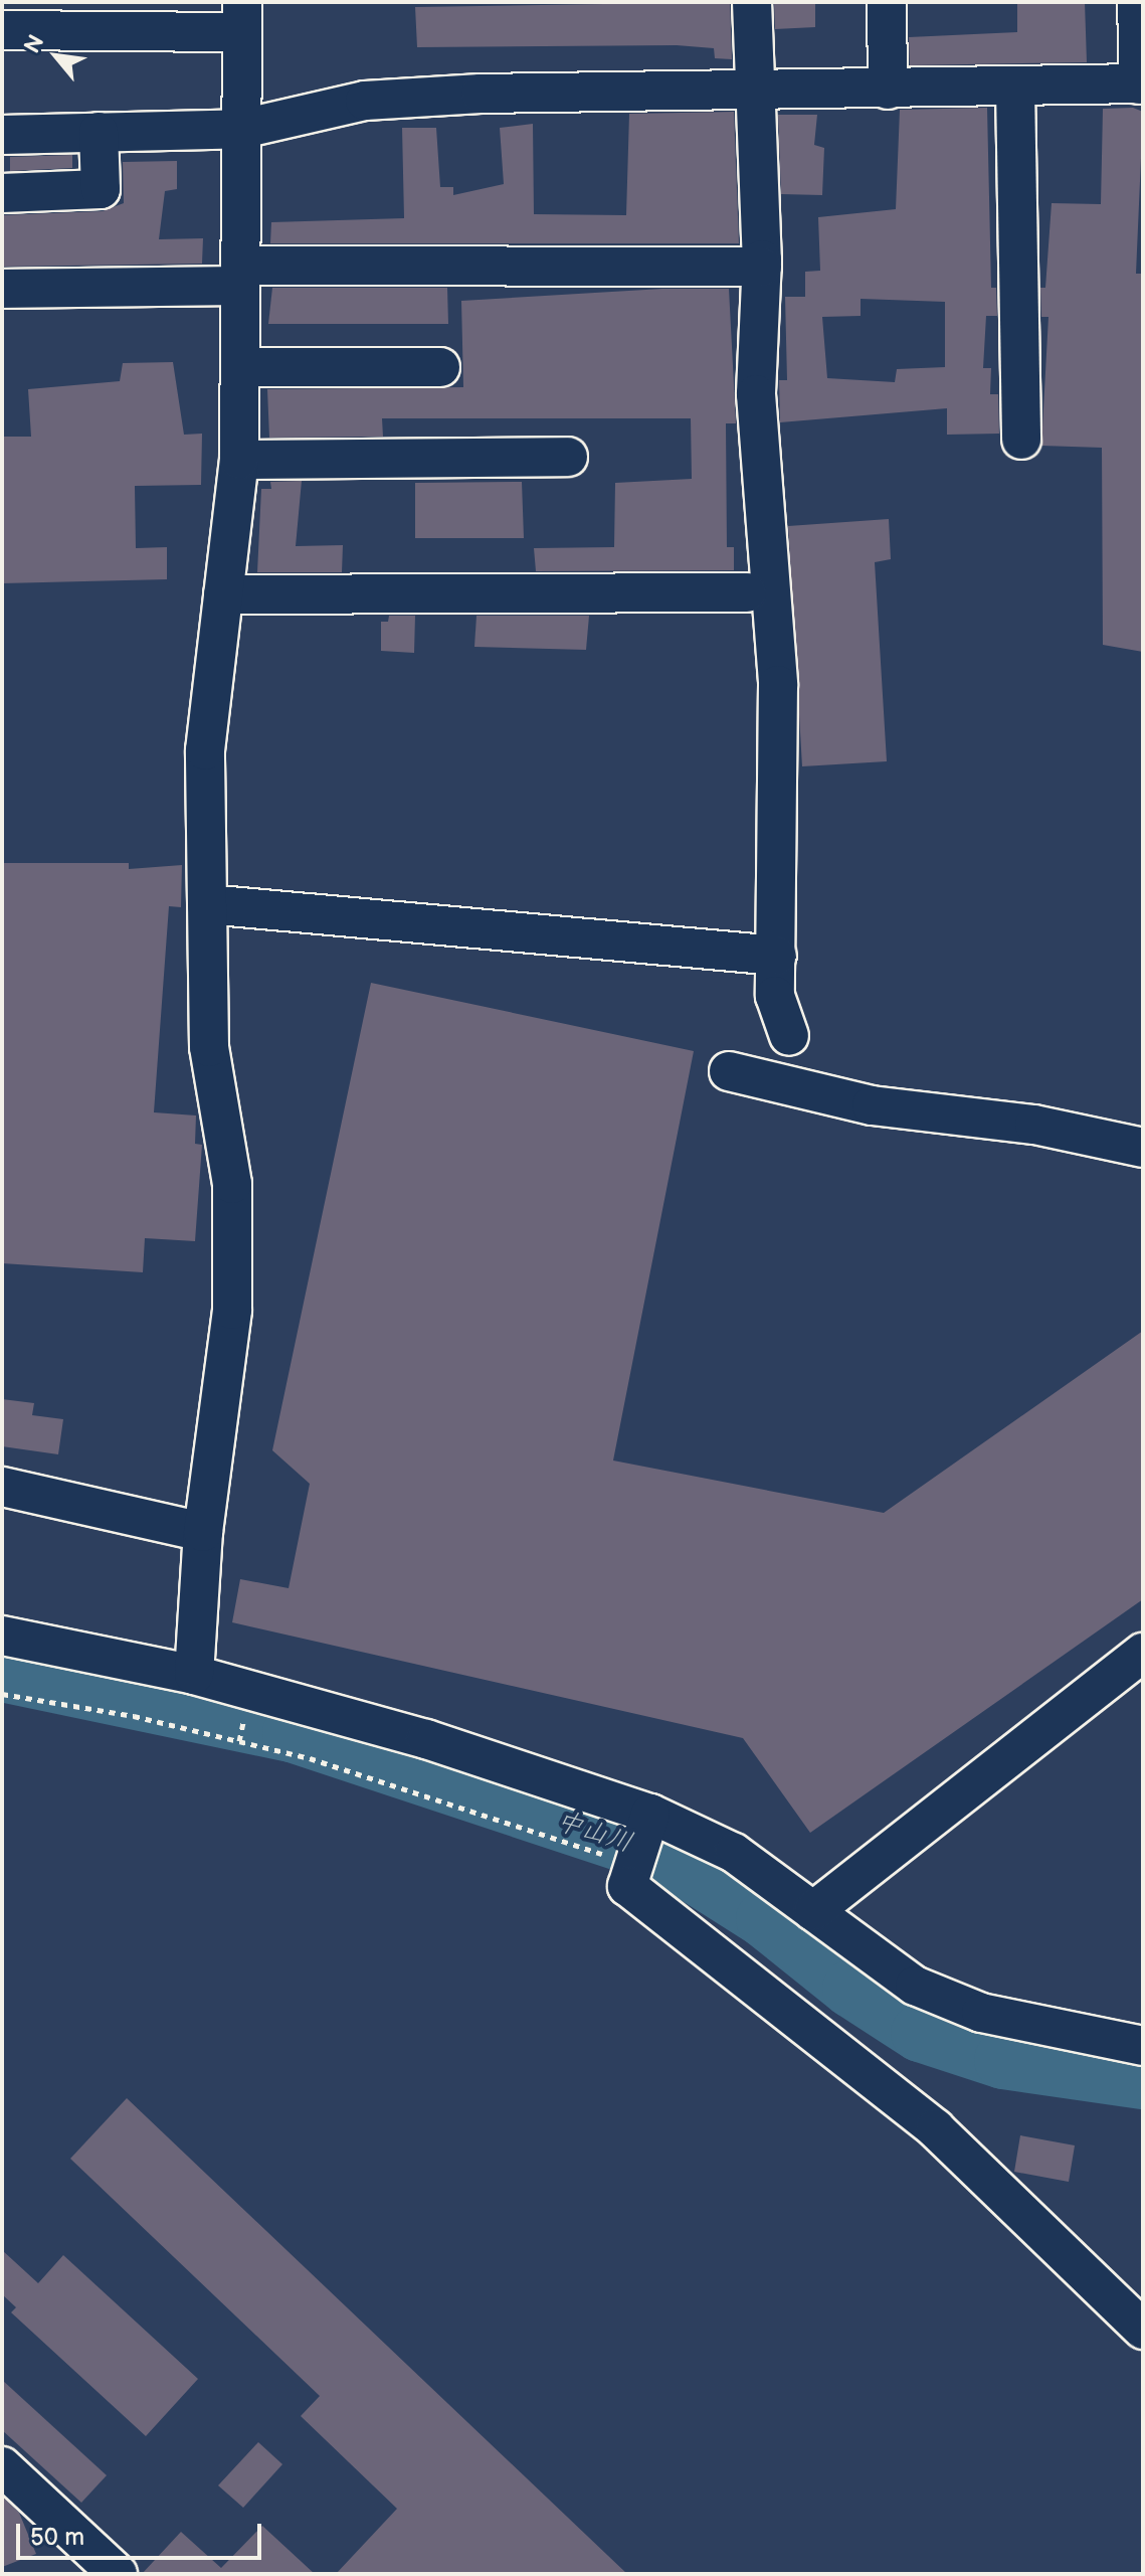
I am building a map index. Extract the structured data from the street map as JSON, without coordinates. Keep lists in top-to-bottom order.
{
  "water": ["中山川"],
  "scale_bar": "50 m",
  "north": "top left"
}
